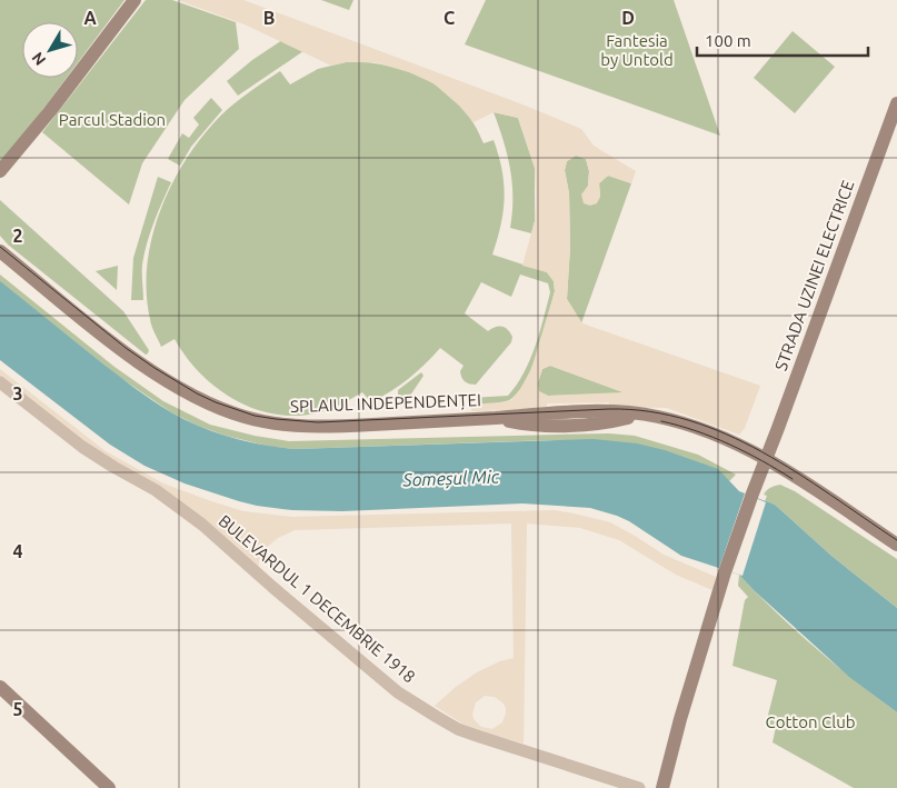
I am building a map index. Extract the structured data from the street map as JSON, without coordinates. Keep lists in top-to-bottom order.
{
  "streets": {
    "main road": ["STRADA UZINEI ELECTRICE", "SPLAIUL INDEPENDENȚEI"],
    "street": ["BULEVARDUL 1 DECEMBRIE 1918"]
  },
  "crossings": [
    ["STRADA UZINEI ELECTRICE", "SPLAIUL INDEPENDENȚEI"]
  ],
  "water": ["Someșul Mic"],
  "parks": ["Fantesia by Untold", "Parcul Stadion", "Cotton Club"],
  "scale_bar": "100 m",
  "north": "bottom left",
  "grid": {
    "columns": [
      "A",
      "B",
      "C",
      "D"
    ],
    "rows": [
      "2",
      "3",
      "4",
      "5"
    ]
  }
}
